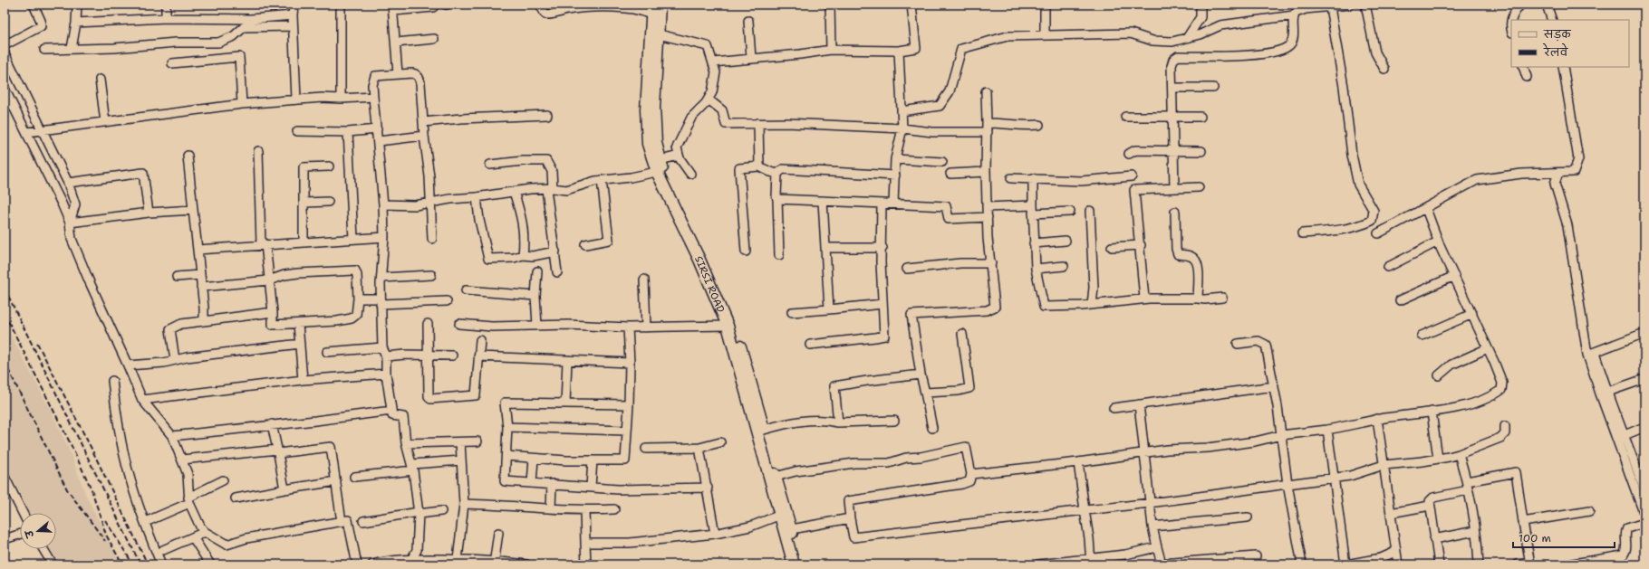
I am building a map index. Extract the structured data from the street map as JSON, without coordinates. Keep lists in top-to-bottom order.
{
  "streets": {
    "main road": ["SIRSI ROAD"]
  },
  "legend": ["सड़क", "रेलवे"],
  "scale_bar": "100 m",
  "north": "left"
}
